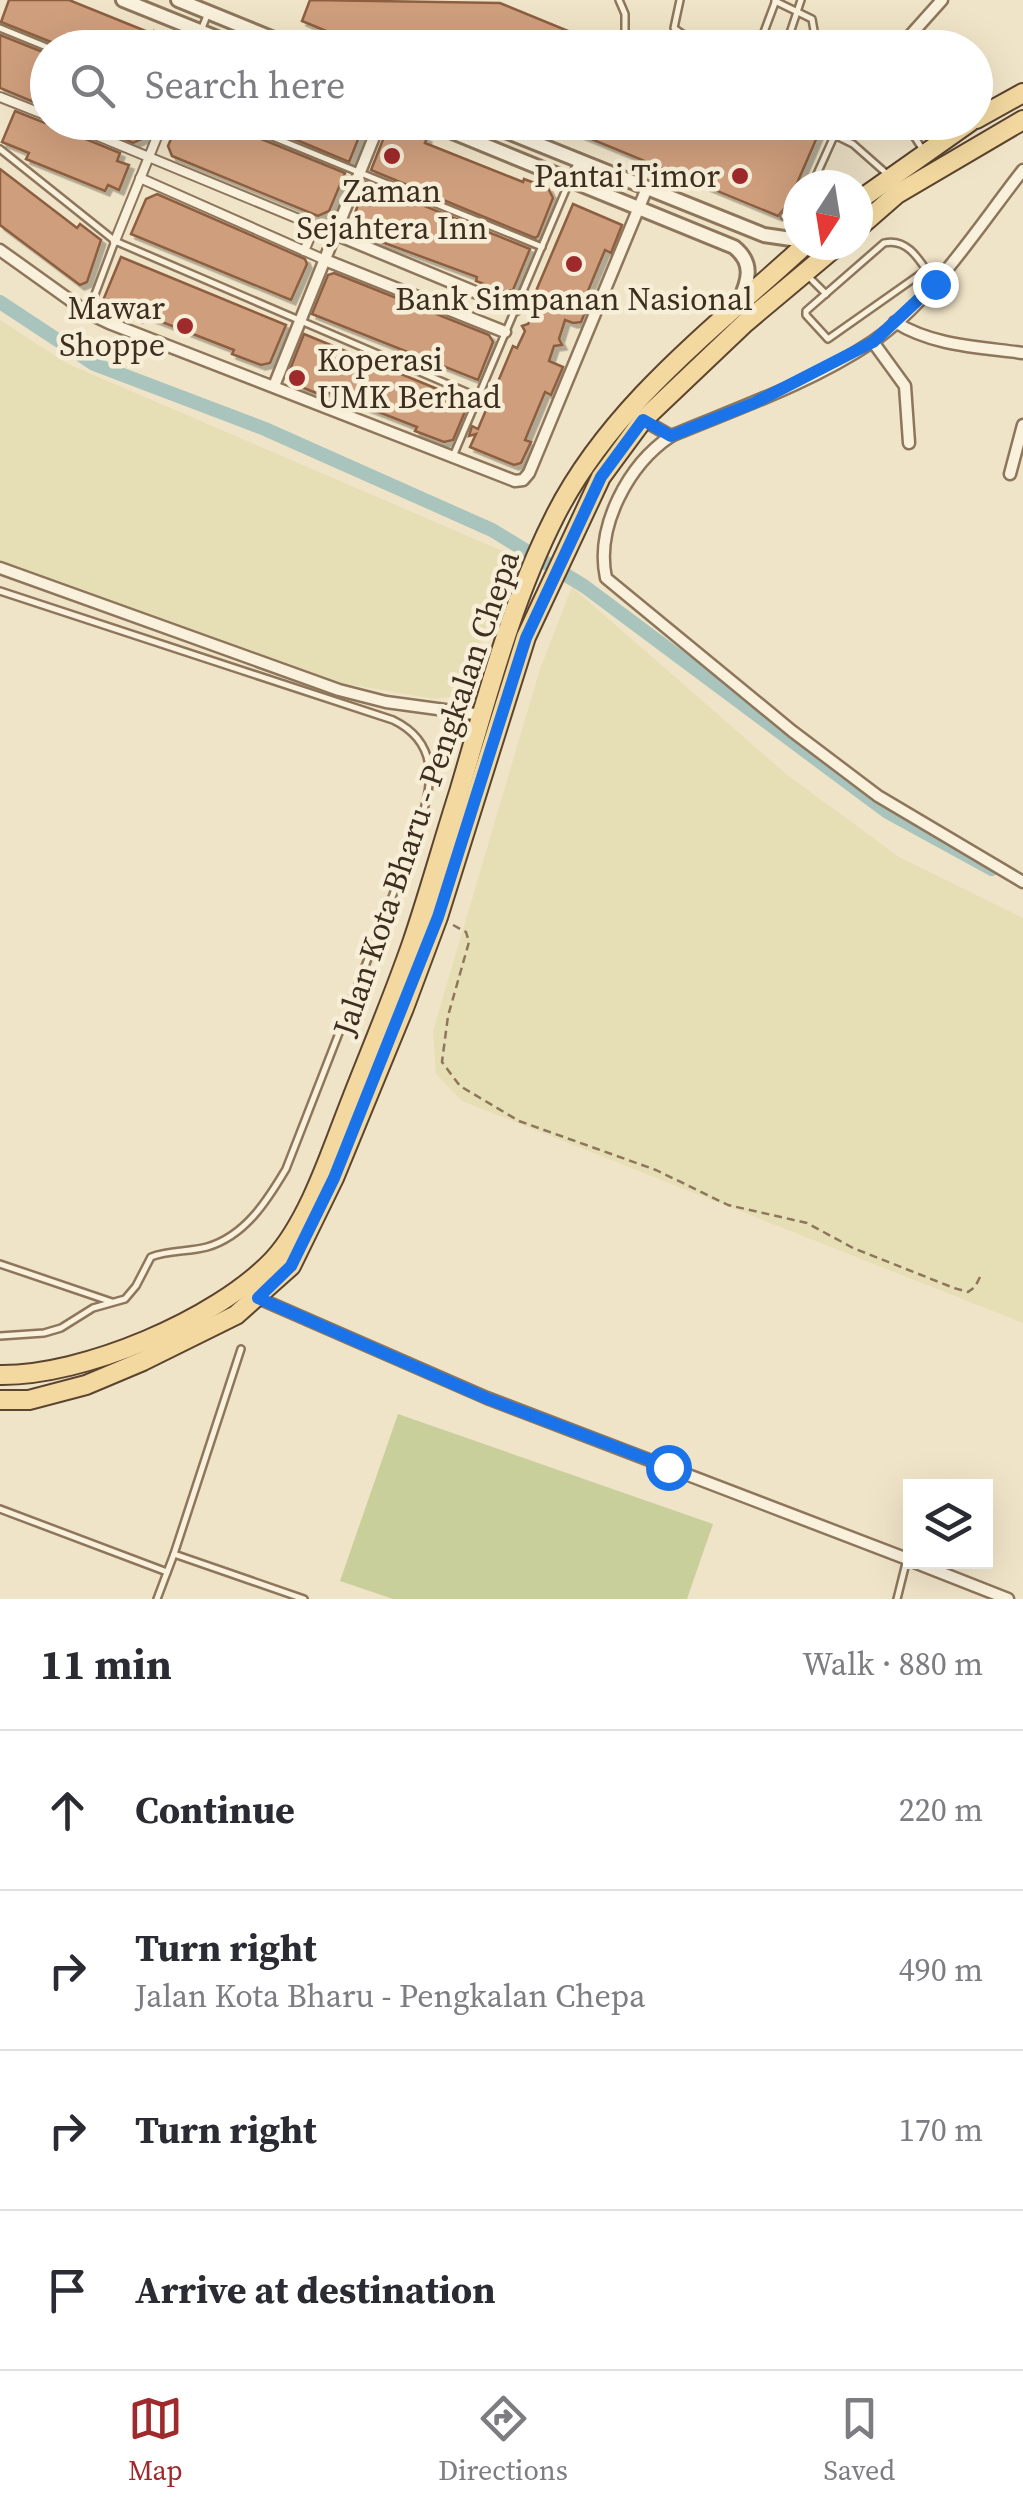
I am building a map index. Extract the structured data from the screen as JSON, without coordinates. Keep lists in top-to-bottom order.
{
  "streets": {
    "main road": ["Jalan Kota Bharu - Pengkalan Chepa"]
  },
  "places": [
    "Zaman Sejahtera Inn",
    "Pantai Timor",
    "Bank Simpanan Nasional",
    "Mawar Shoppe",
    "Koperasi UMK Berhad"
  ],
  "north": "bottom",
  "page": {
    "search": "Search here",
    "heading": ["11 min", "Walk · 880 m"],
    "list": [
      ["Continue", "220 m"],
      ["Turn right", "Jalan Kota Bharu - Pengkalan Chepa", "490 m"],
      ["Turn right", "170 m"],
      "Arrive at destination"
    ],
    "nav": ["Map", "Directions", "Saved"]
  }
}
